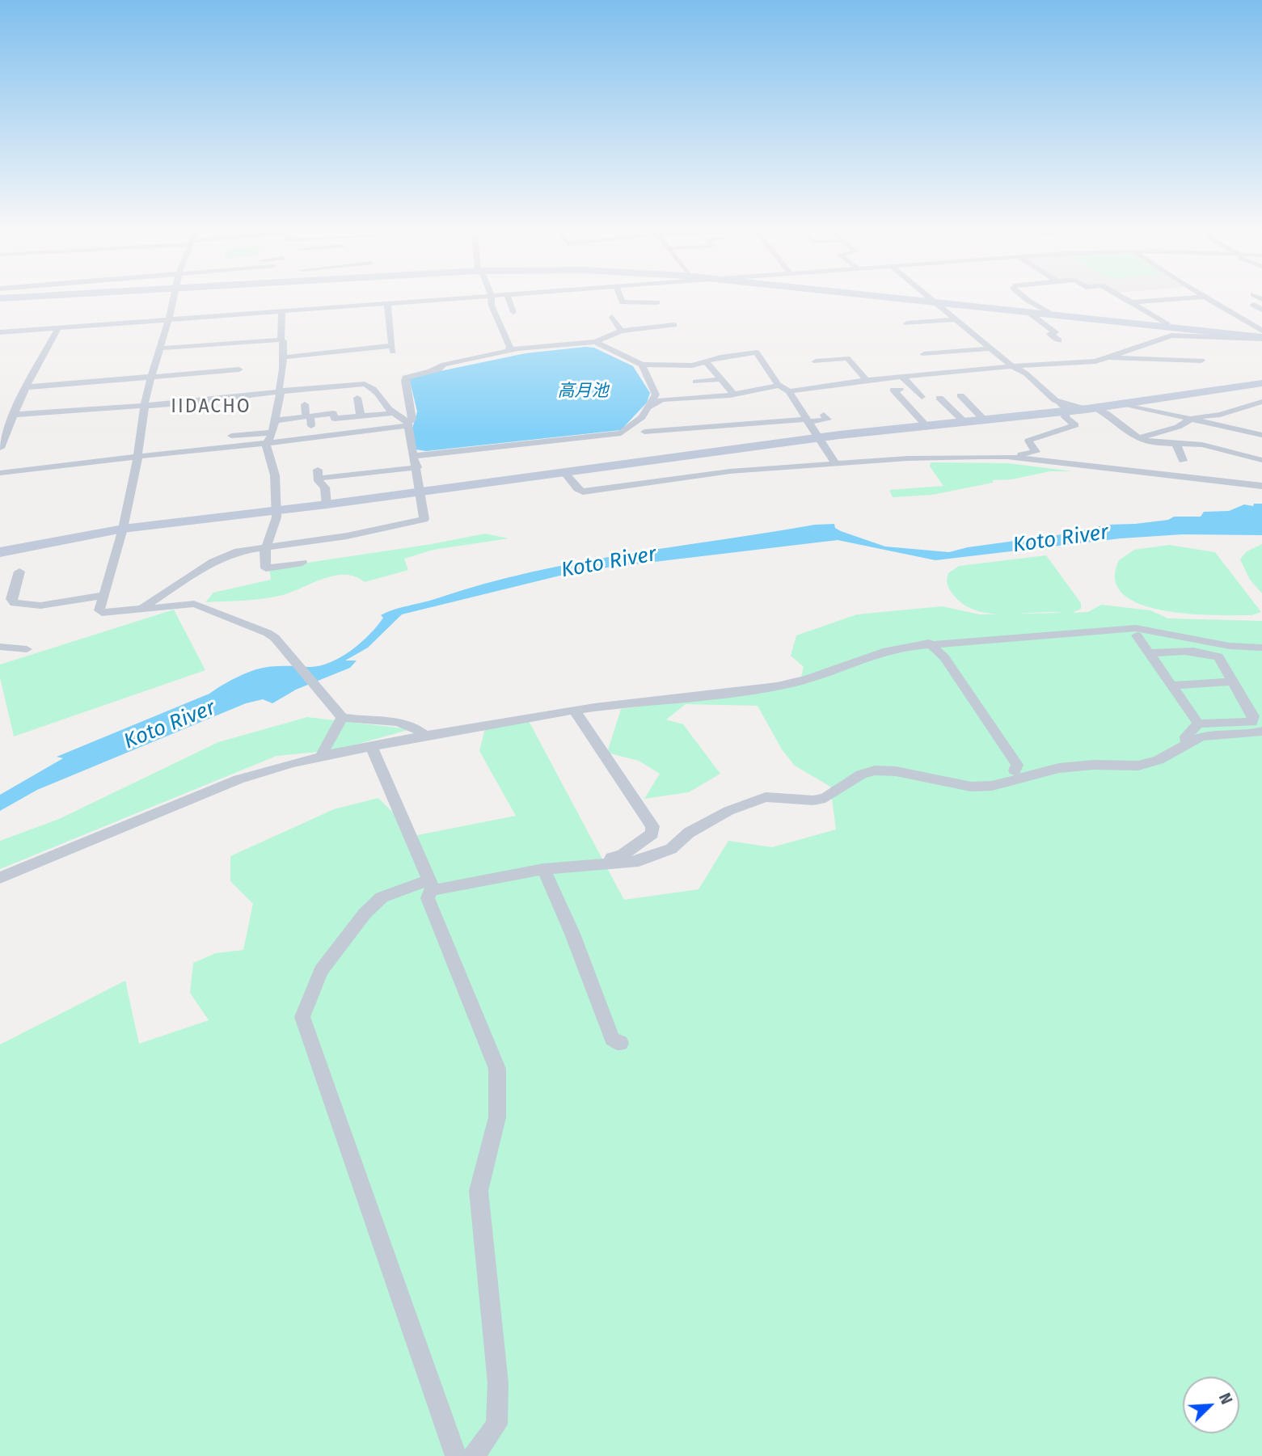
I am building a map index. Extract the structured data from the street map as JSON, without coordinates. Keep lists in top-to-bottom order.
{
  "districts": ["IIDACHO"],
  "water": ["高月池", "Koto River"],
  "north": "top right"
}
